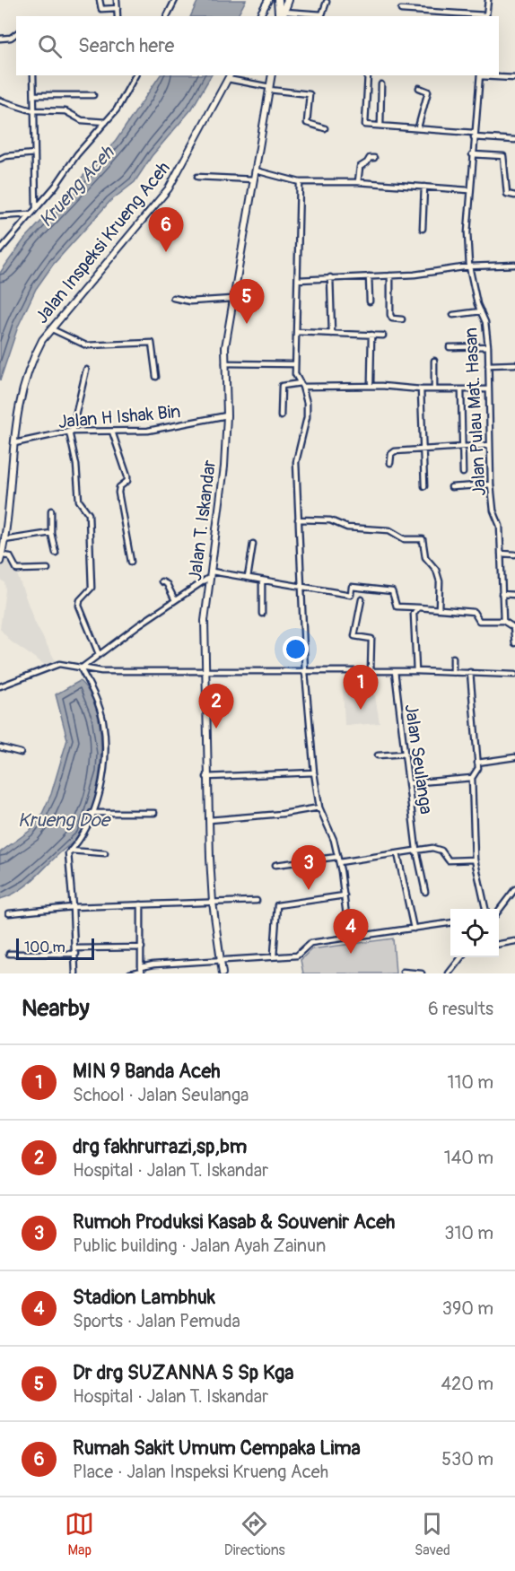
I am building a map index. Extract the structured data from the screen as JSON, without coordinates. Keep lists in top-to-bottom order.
{
  "streets": {
    "street": [
      "Jalan Inspeksi Krueng Aceh",
      "Jalan Pulau Mat. Hasan",
      "Jalan H Ishak Bin",
      "Jalan T. Iskandar",
      "Jalan Seulanga"
    ]
  },
  "crossings": [
    ["Jalan Inspeksi Krueng Aceh", "Jalan H Ishak Bin"],
    ["Jalan H Ishak Bin", "Jalan T. Iskandar"]
  ],
  "water": ["Krueng Aceh", "Krueng Doe"],
  "scale_bar": "100 m",
  "page": {
    "search": "Search here",
    "pins": [
      "6",
      "5",
      "1",
      "2",
      "3",
      "4"
    ],
    "scale": "100 m",
    "heading": ["Nearby", "6 results"],
    "list": [
      {
        "mark": "1",
        "name": "MIN 9 Banda Aceh",
        "note": "School · Jalan Seulanga",
        "value": "110 m"
      },
      {
        "mark": "2",
        "name": "drg fakhrurrazi,sp,bm",
        "note": "Hospital · Jalan T. Iskandar",
        "value": "140 m"
      },
      {
        "mark": "3",
        "name": "Rumoh Produksi Kasab & Souvenir Aceh",
        "note": "Public building · Jalan Ayah Zainun",
        "value": "310 m"
      },
      {
        "mark": "4",
        "name": "Stadion Lambhuk",
        "note": "Sports · Jalan Pemuda",
        "value": "390 m"
      },
      {
        "mark": "5",
        "name": "Dr drg SUZANNA S Sp Kga",
        "note": "Hospital · Jalan T. Iskandar",
        "value": "420 m"
      },
      {
        "mark": "6",
        "name": "Rumah Sakit Umum Cempaka Lima",
        "note": "Place · Jalan Inspeksi Krueng Aceh",
        "value": "530 m"
      }
    ],
    "nav": ["Map", "Directions", "Saved"]
  }
}
